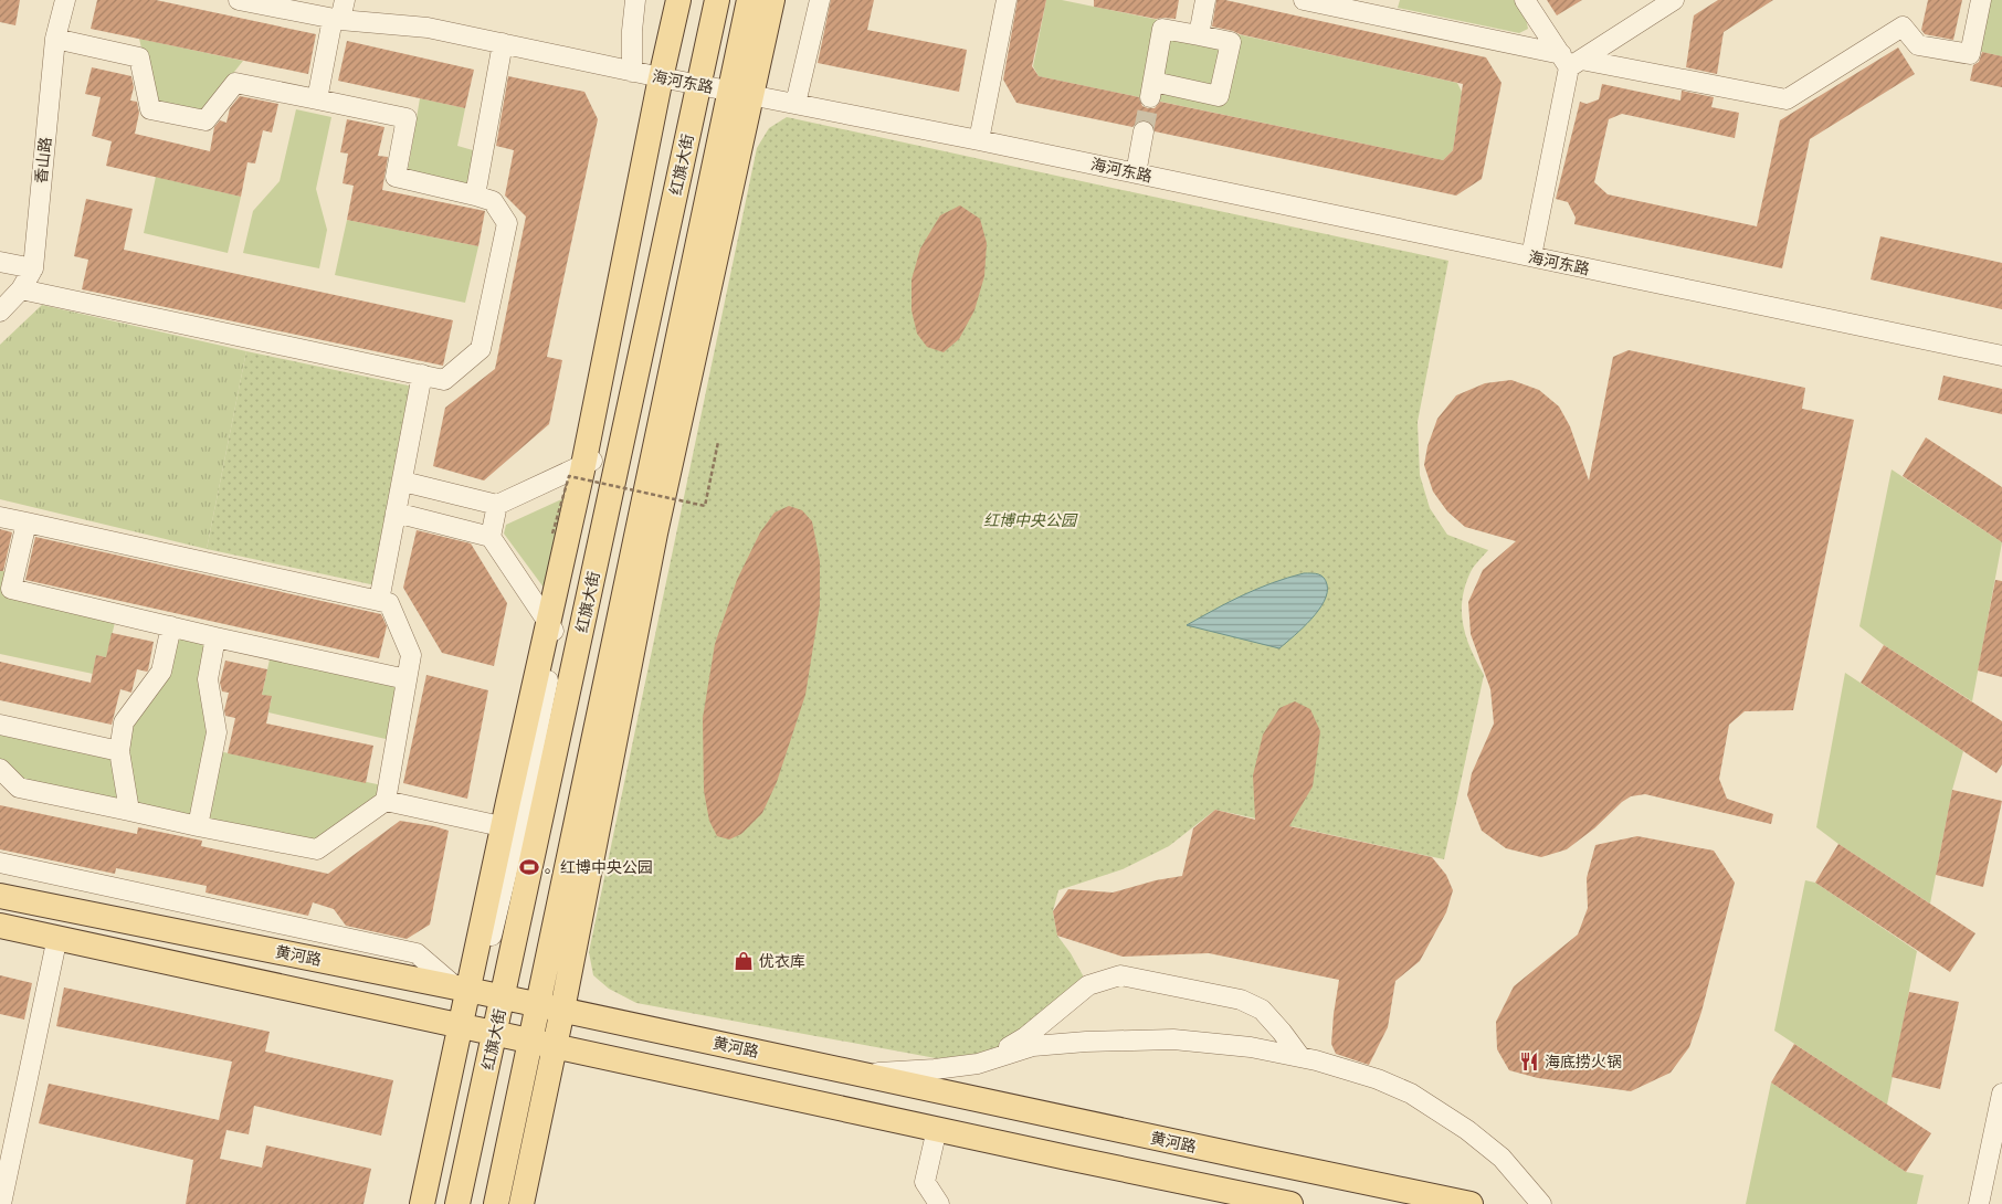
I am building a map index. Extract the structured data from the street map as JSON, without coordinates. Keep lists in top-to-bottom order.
{
  "streets": {
    "main road": ["红旗大街", "黄河路"],
    "street": ["海河东路", "香山路"]
  },
  "crossings": [
    ["海河东路", "红旗大街"],
    ["红旗大街", "黄河路"]
  ],
  "parks": ["红博中央公园"],
  "places": {
    "sports": ["。红博中央公园"],
    "shop": ["优衣库"],
    "restaurant": ["海底捞火锅"]
  }
}
